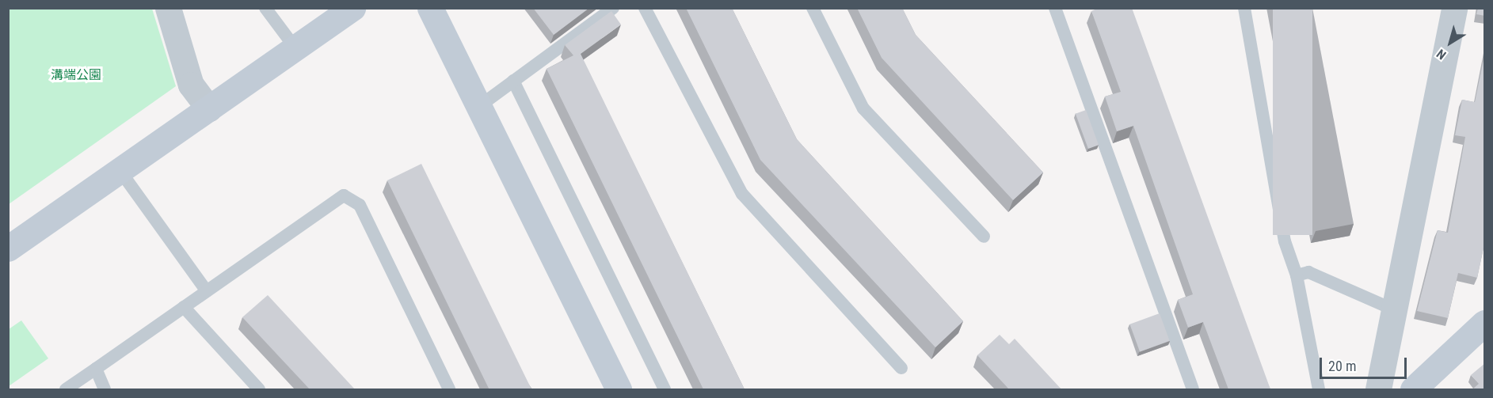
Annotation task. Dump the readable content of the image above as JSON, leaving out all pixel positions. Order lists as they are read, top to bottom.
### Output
{
  "parks": ["溝端公園"],
  "scale_bar": "20 m",
  "north": "bottom left"
}
